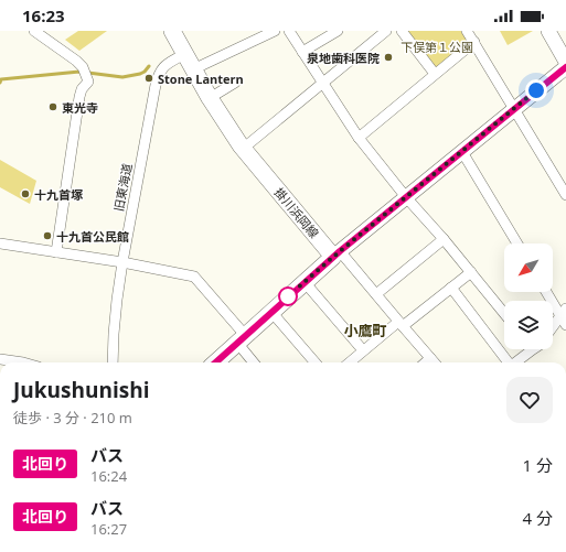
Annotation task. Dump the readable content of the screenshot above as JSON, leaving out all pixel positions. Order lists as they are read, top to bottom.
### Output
{
  "streets": {
    "main road": ["掛川浜岡線"],
    "street": ["旧東海道"]
  },
  "crossings": [
    ["旧東海道", "掛川浜岡線"]
  ],
  "districts": ["小鷹町"],
  "parks": ["下俣第１公園"],
  "places": [
    "泉地歯科医院",
    "Stone Lantern",
    "東光寺",
    "十九首塚",
    "十九首公民館"
  ],
  "lines": ["bus line 北回り"],
  "north": "bottom left",
  "page": {
    "status": "16:23",
    "heading": ["Jukushunishi", "徒歩 · 3 分 · 210 m"],
    "list": [
      {
        "mark": "北回り",
        "name": "バス",
        "note": "16:24",
        "value": "1 分"
      },
      {
        "mark": "北回り",
        "name": "バス",
        "note": "16:27",
        "value": "4 分"
      }
    ]
  }
}
